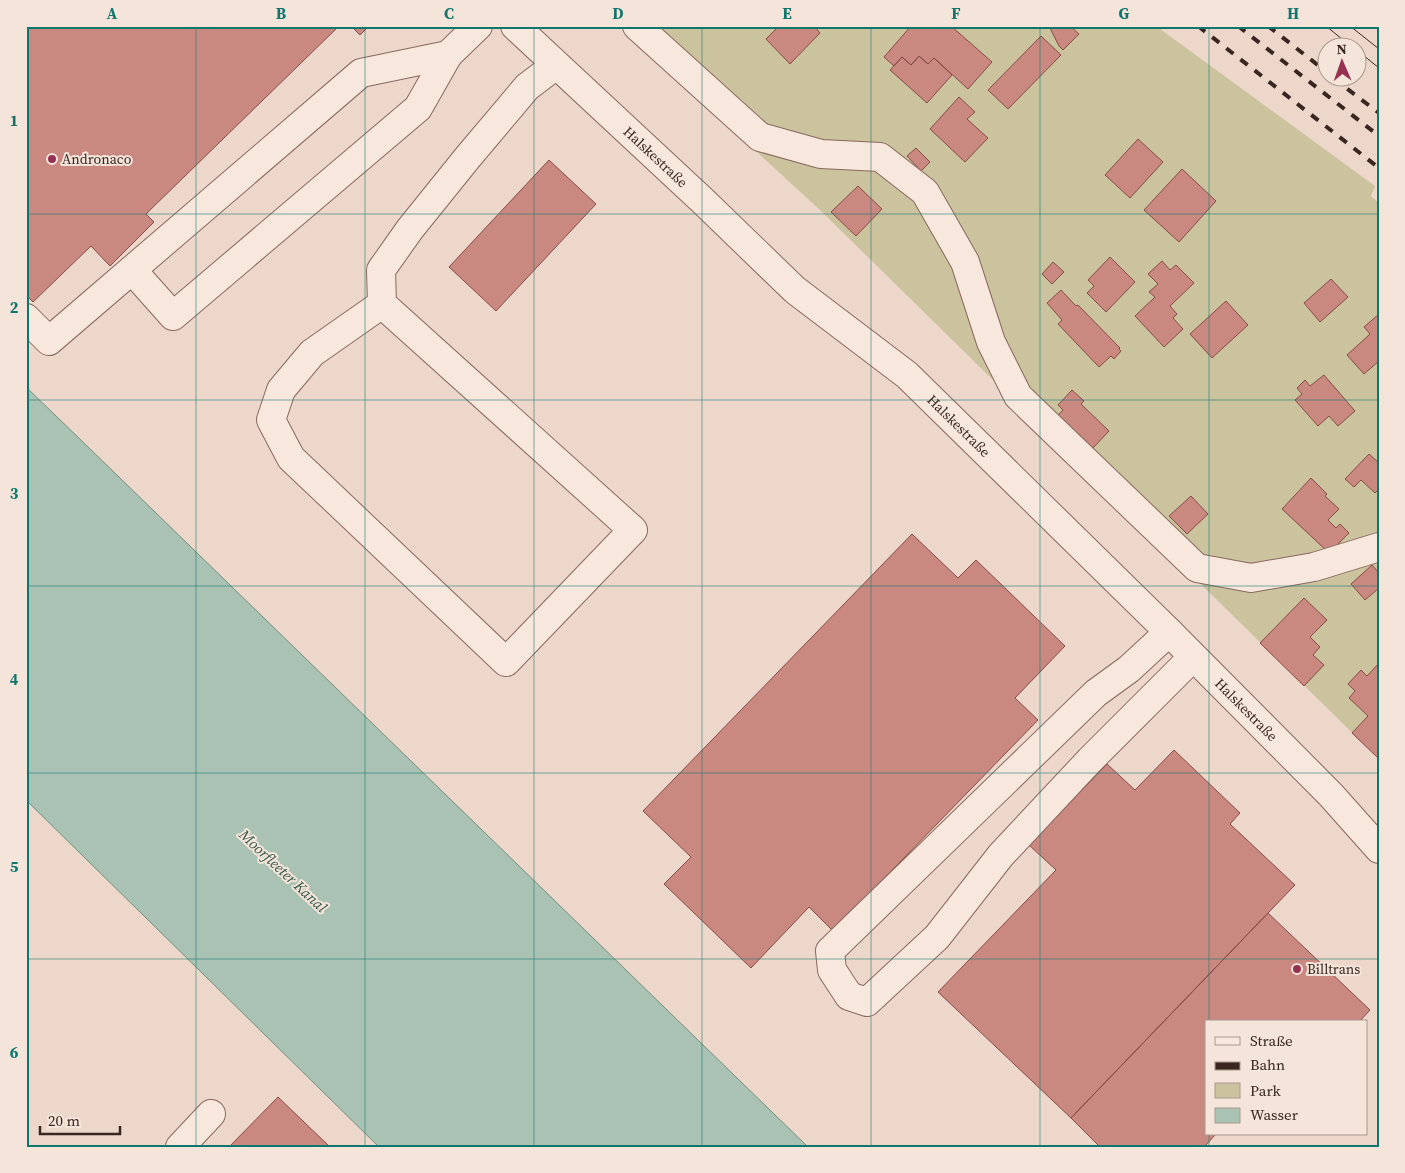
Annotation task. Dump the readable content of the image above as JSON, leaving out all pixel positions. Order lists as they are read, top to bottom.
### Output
{
  "streets": {
    "street": ["Halskestraße"]
  },
  "water": ["Moorfleeter Kanal"],
  "places": ["Andronaco", "Billtrans"],
  "legend": [
    "Straße",
    "Bahn",
    "Park",
    "Wasser"
  ],
  "scale_bar": "20 m",
  "north": "top",
  "grid": {
    "columns": [
      "A",
      "B",
      "C",
      "D",
      "E",
      "F",
      "G",
      "H"
    ],
    "rows": [
      "1",
      "2",
      "3",
      "4",
      "5",
      "6"
    ]
  }
}
